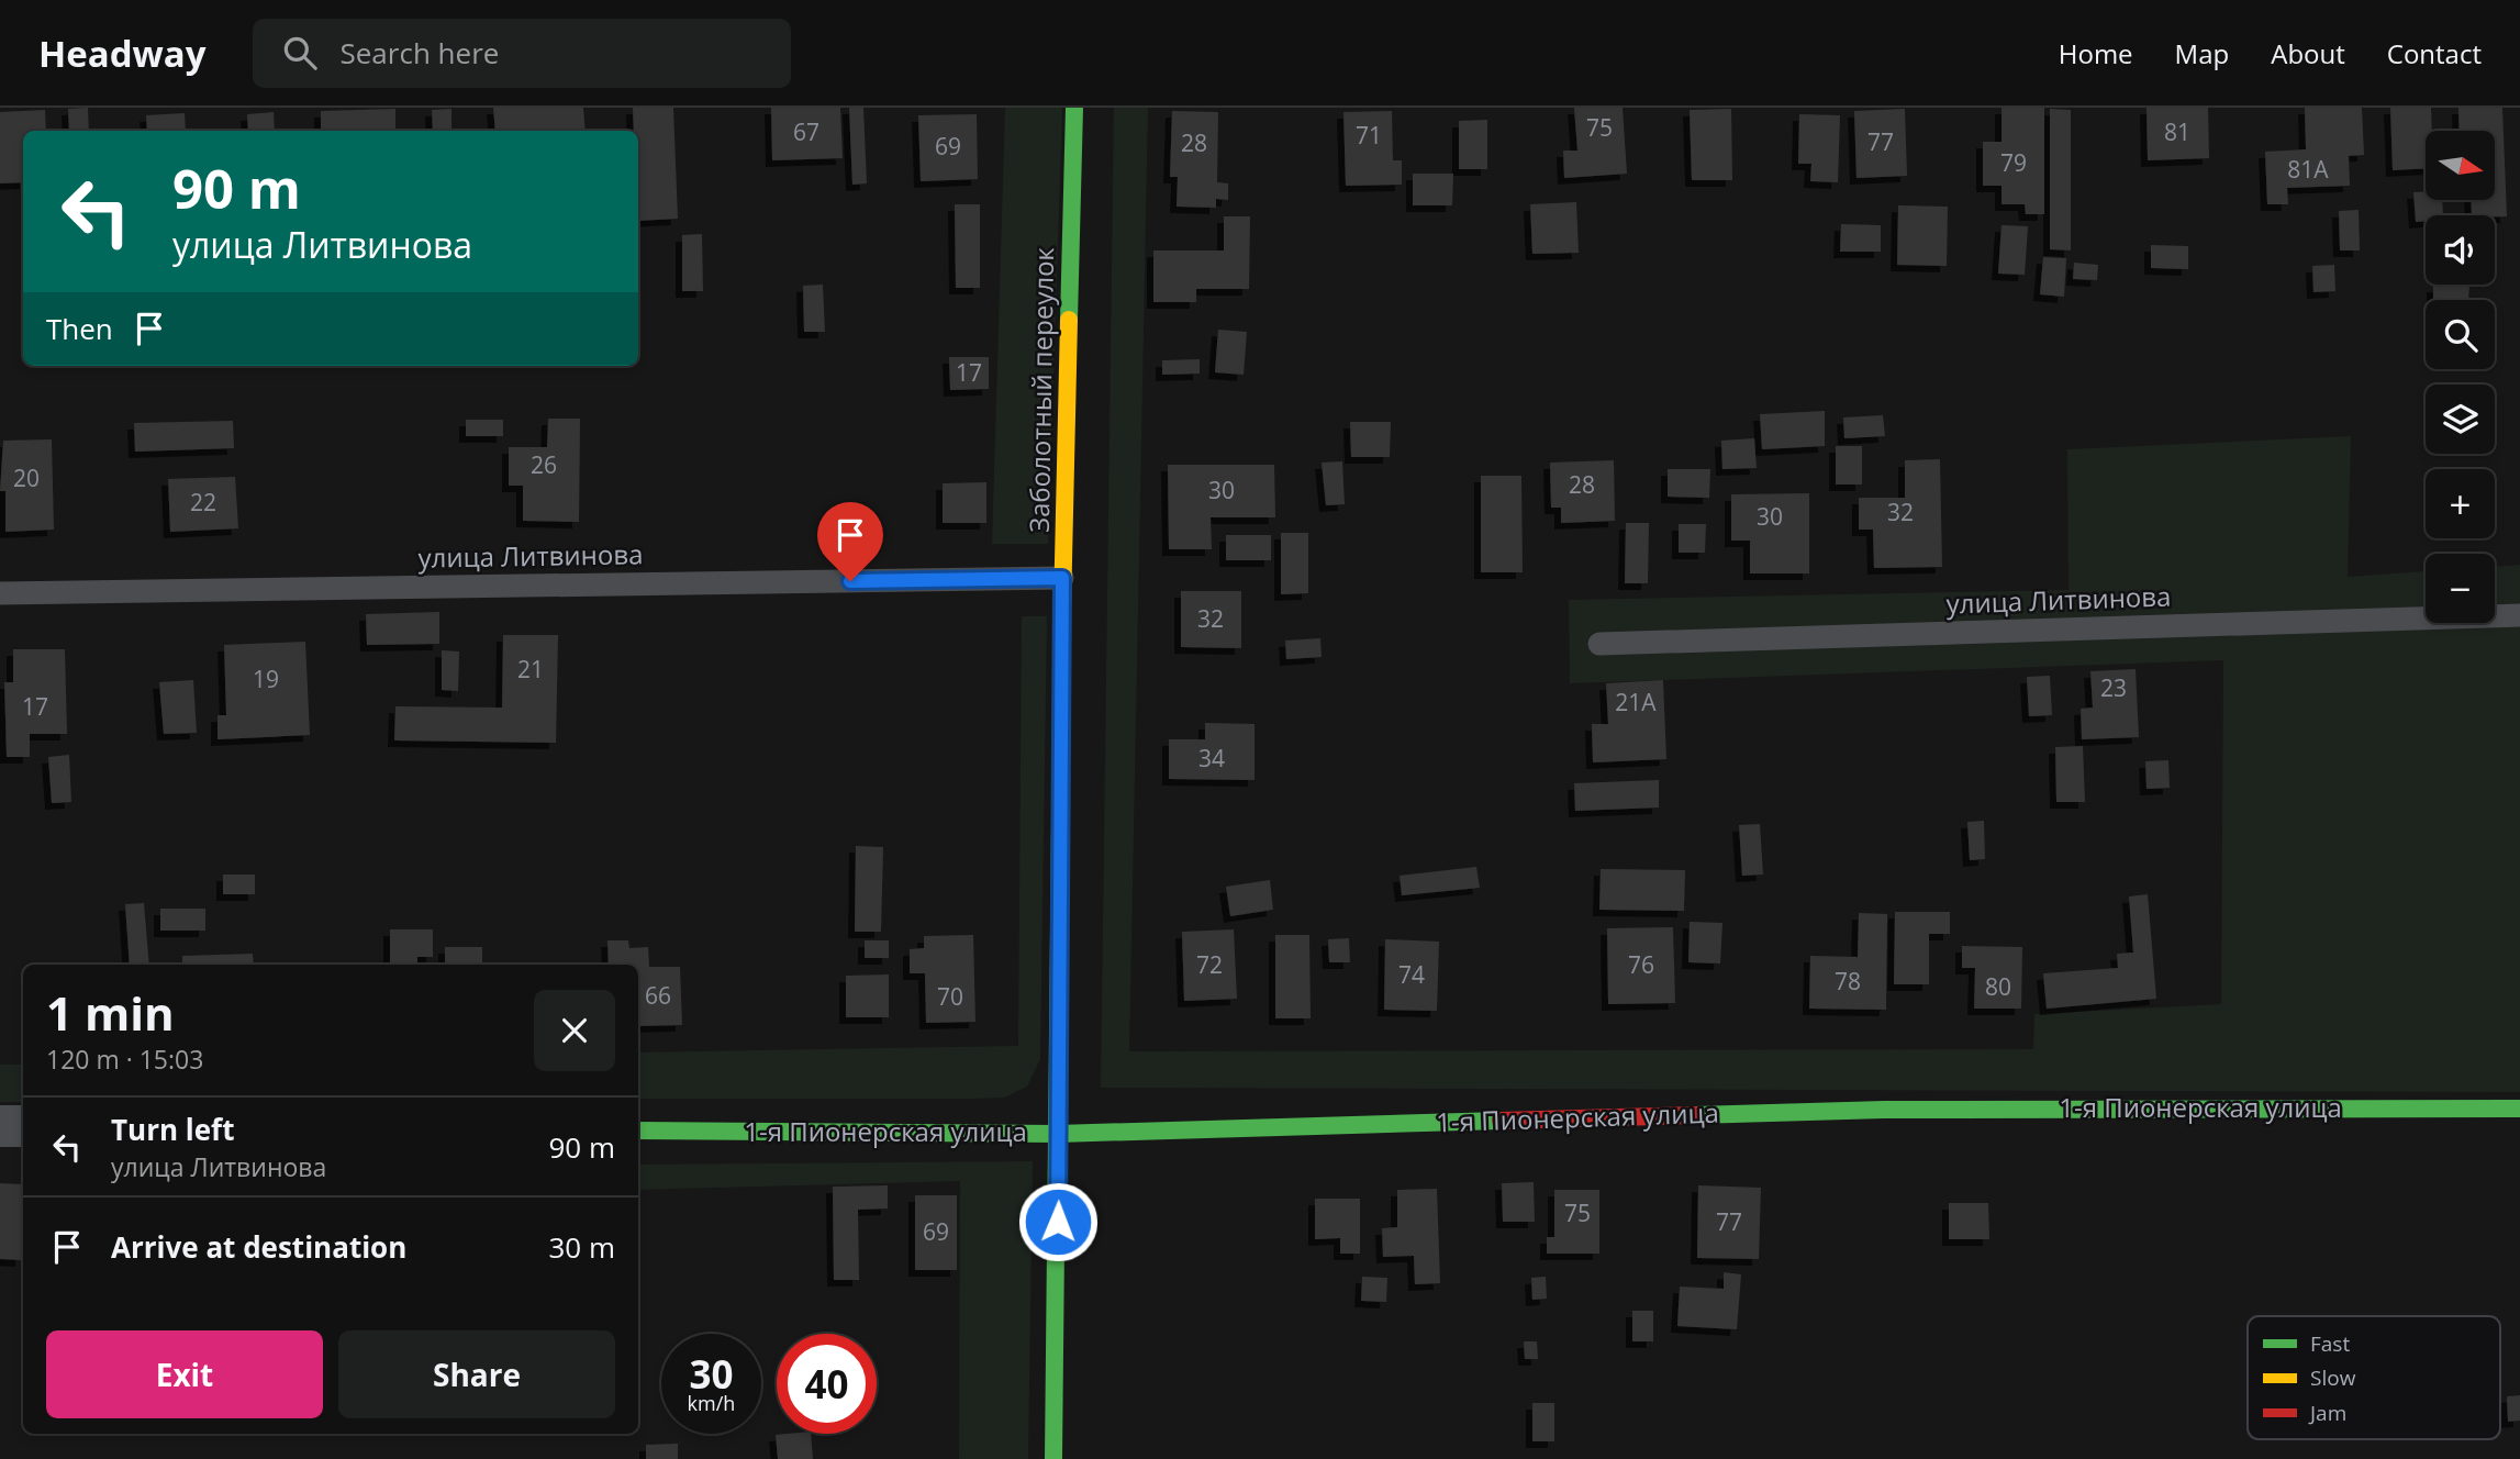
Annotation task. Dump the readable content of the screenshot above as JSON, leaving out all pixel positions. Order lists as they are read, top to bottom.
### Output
{
  "streets": {
    "street": ["Заболотный переулок", "1-я Пионерская улица"],
    "lane": ["улица Литвинова"]
  },
  "crossings": [
    ["Заболотный переулок", "улица Литвинова"],
    ["Заболотный переулок", "1-я Пионерская улица"]
  ],
  "house_numbers": [
    "75",
    "67",
    "81",
    "71",
    "77",
    "28",
    "69",
    "79",
    "81А",
    "17",
    "26",
    "20",
    "28",
    "30",
    "22",
    "32",
    "30",
    "32",
    "21",
    "19",
    "23",
    "21А",
    "17",
    "34",
    "72",
    "76",
    "74",
    "78",
    "80",
    "66",
    "70",
    "75",
    "77",
    "69"
  ],
  "legend": ["Fast", "Slow", "Jam"],
  "north": "right",
  "page": {
    "header": "Headway",
    "search": "Search here",
    "nav": [
      "Home",
      "Map",
      "About",
      "Contact"
    ],
    "map_buttons": ["+", "−"],
    "turn": ["90 m", "улица Литвинова"],
    "then": "Then",
    "heading": ["1 min", "120 m · 15:03"],
    "list": [
      {
        "name": "Turn left",
        "note": "улица Литвинова",
        "value": "90 m"
      },
      {
        "name": "Arrive at destination",
        "value": "30 m"
      }
    ],
    "buttons": ["Exit", "Share"],
    "speed": "30 km/h",
    "limit": "40"
  }
}
